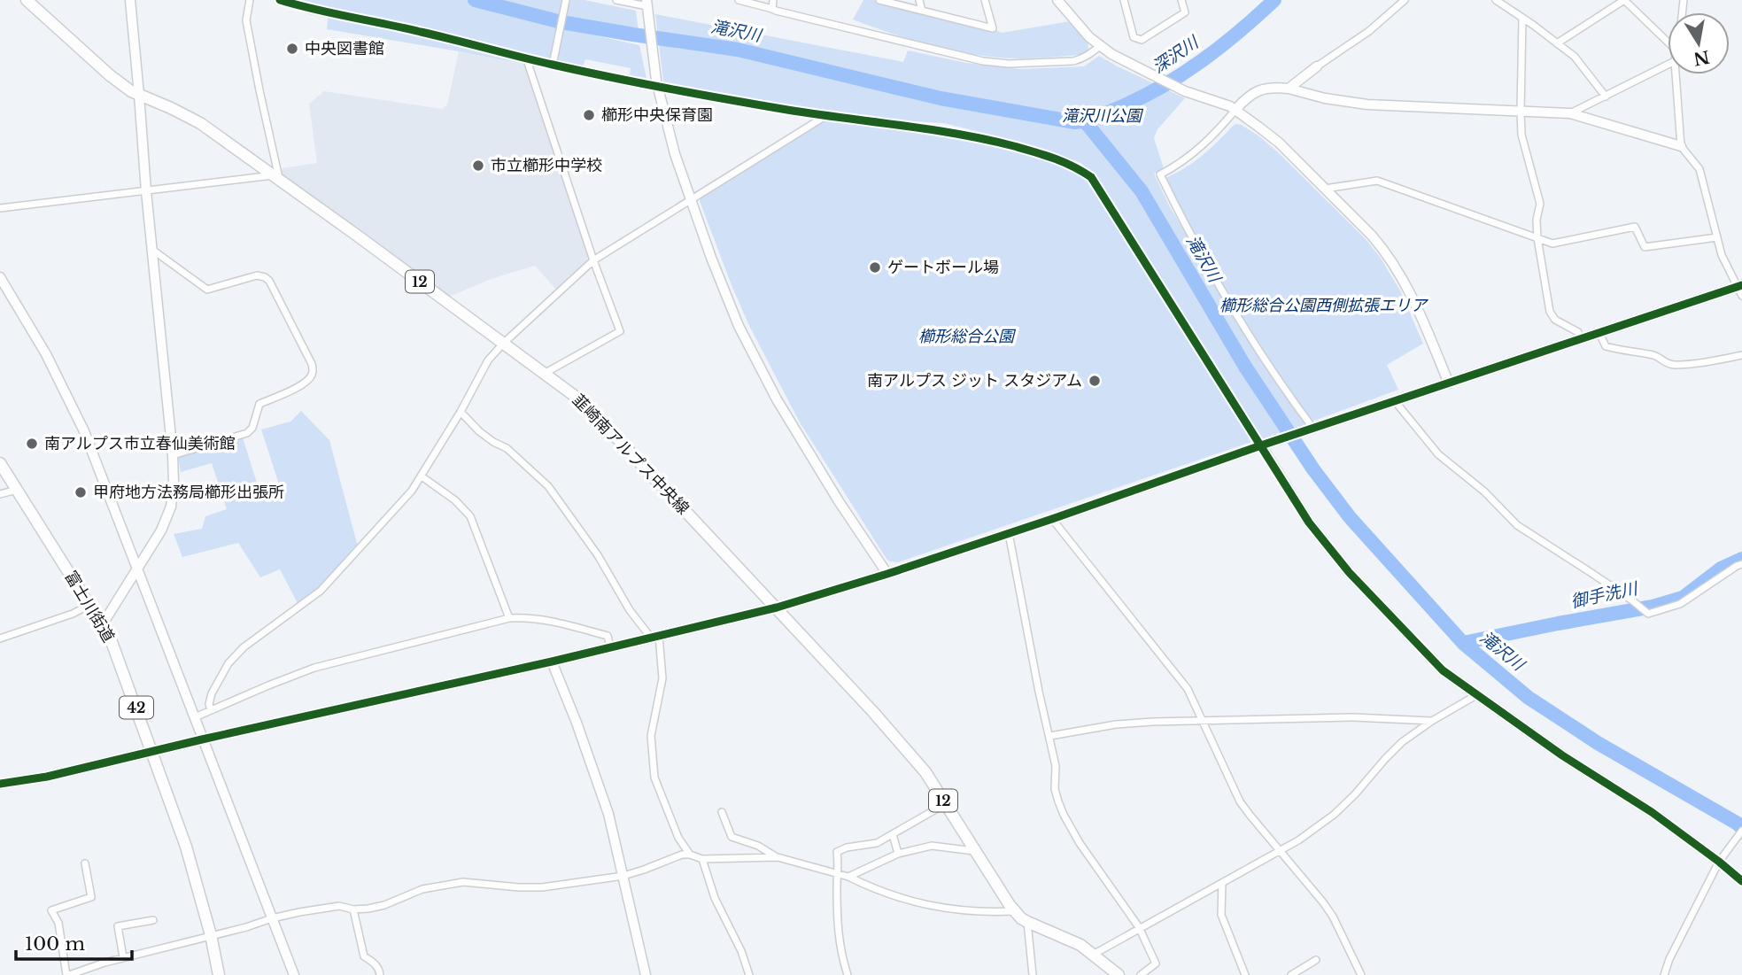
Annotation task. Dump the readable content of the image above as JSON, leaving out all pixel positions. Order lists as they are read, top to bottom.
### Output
{
  "streets": {
    "main road": [
      "12",
      "韮崎南アルプス中央線",
      "富士川街道",
      "42"
    ]
  },
  "water": ["滝沢川", "深沢川", "御手洗川"],
  "parks": ["滝沢川公園", "櫛形総合公園西側拡張エリア", "櫛形総合公園"],
  "places": [
    "中央図書館",
    "櫛形中央保育園",
    "市立櫛形中学校",
    "ゲートボール場",
    "南アルプス ジット スタジアム",
    "南アルプス市立春仙美術館",
    "甲府地方法務局櫛形出張所"
  ],
  "scale_bar": "100 m",
  "north": "bottom"
}
